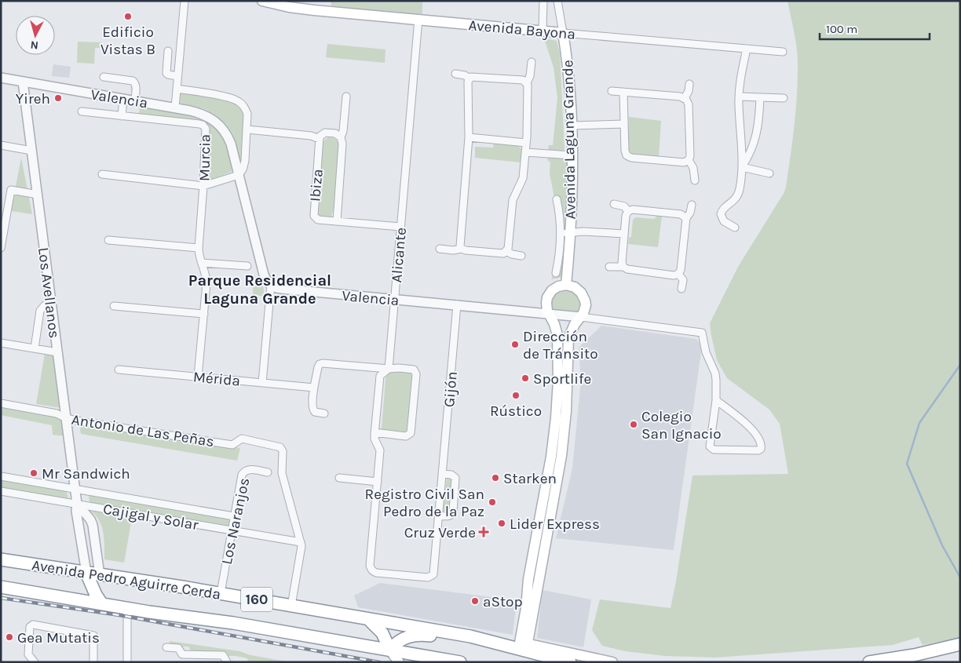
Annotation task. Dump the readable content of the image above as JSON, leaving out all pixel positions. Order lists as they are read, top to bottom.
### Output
{
  "streets": {
    "highway": ["Avenida Pedro Aguirre Cerda", "160"],
    "main road": ["Avenida Bayona", "Avenida Laguna Grande"],
    "street": [
      "Valencia",
      "Murcia",
      "Ibiza",
      "Alicante",
      "Los Avellanos",
      "Mérida",
      "Gijón",
      "Antonio de Las Peñas",
      "Cajigal y Solar",
      "Los Naranjos"
    ]
  },
  "crossings": [
    ["Avenida Bayona", "Avenida Laguna Grande"],
    ["Avenida Bayona", "Alicante"],
    ["Valencia", "Avenida Laguna Grande"],
    ["Valencia", "Alicante"],
    ["Valencia", "Los Avellanos"],
    ["Valencia", "Gijón"],
    ["Murcia", "Mérida"],
    ["Ibiza", "Alicante"],
    ["Alicante", "Gijón"],
    ["Los Avellanos", "Antonio de Las Peñas"],
    ["Los Avellanos", "Cajigal y Solar"],
    ["Los Avellanos", "Avenida Pedro Aguirre Cerda"],
    ["Antonio de Las Peñas", "Cajigal y Solar"],
    ["Cajigal y Solar", "Los Naranjos"],
    ["Los Naranjos", "Avenida Pedro Aguirre Cerda"]
  ],
  "districts": ["Parque Residencial Laguna Grande"],
  "places": {
    "other": [
      "Edificio Vistas B",
      "Yireh",
      "Dirección de Tránsito",
      "Sportlife",
      "Rústico",
      "Colegio San Ignacio",
      "Mr Sandwich",
      "Starken",
      "Registro Civil San Pedro de la Paz",
      "Lider Express",
      "aStop",
      "Gea Mutatis"
    ],
    "health": ["Cruz Verde"]
  },
  "scale_bar": "100 m",
  "north": "bottom"
}
